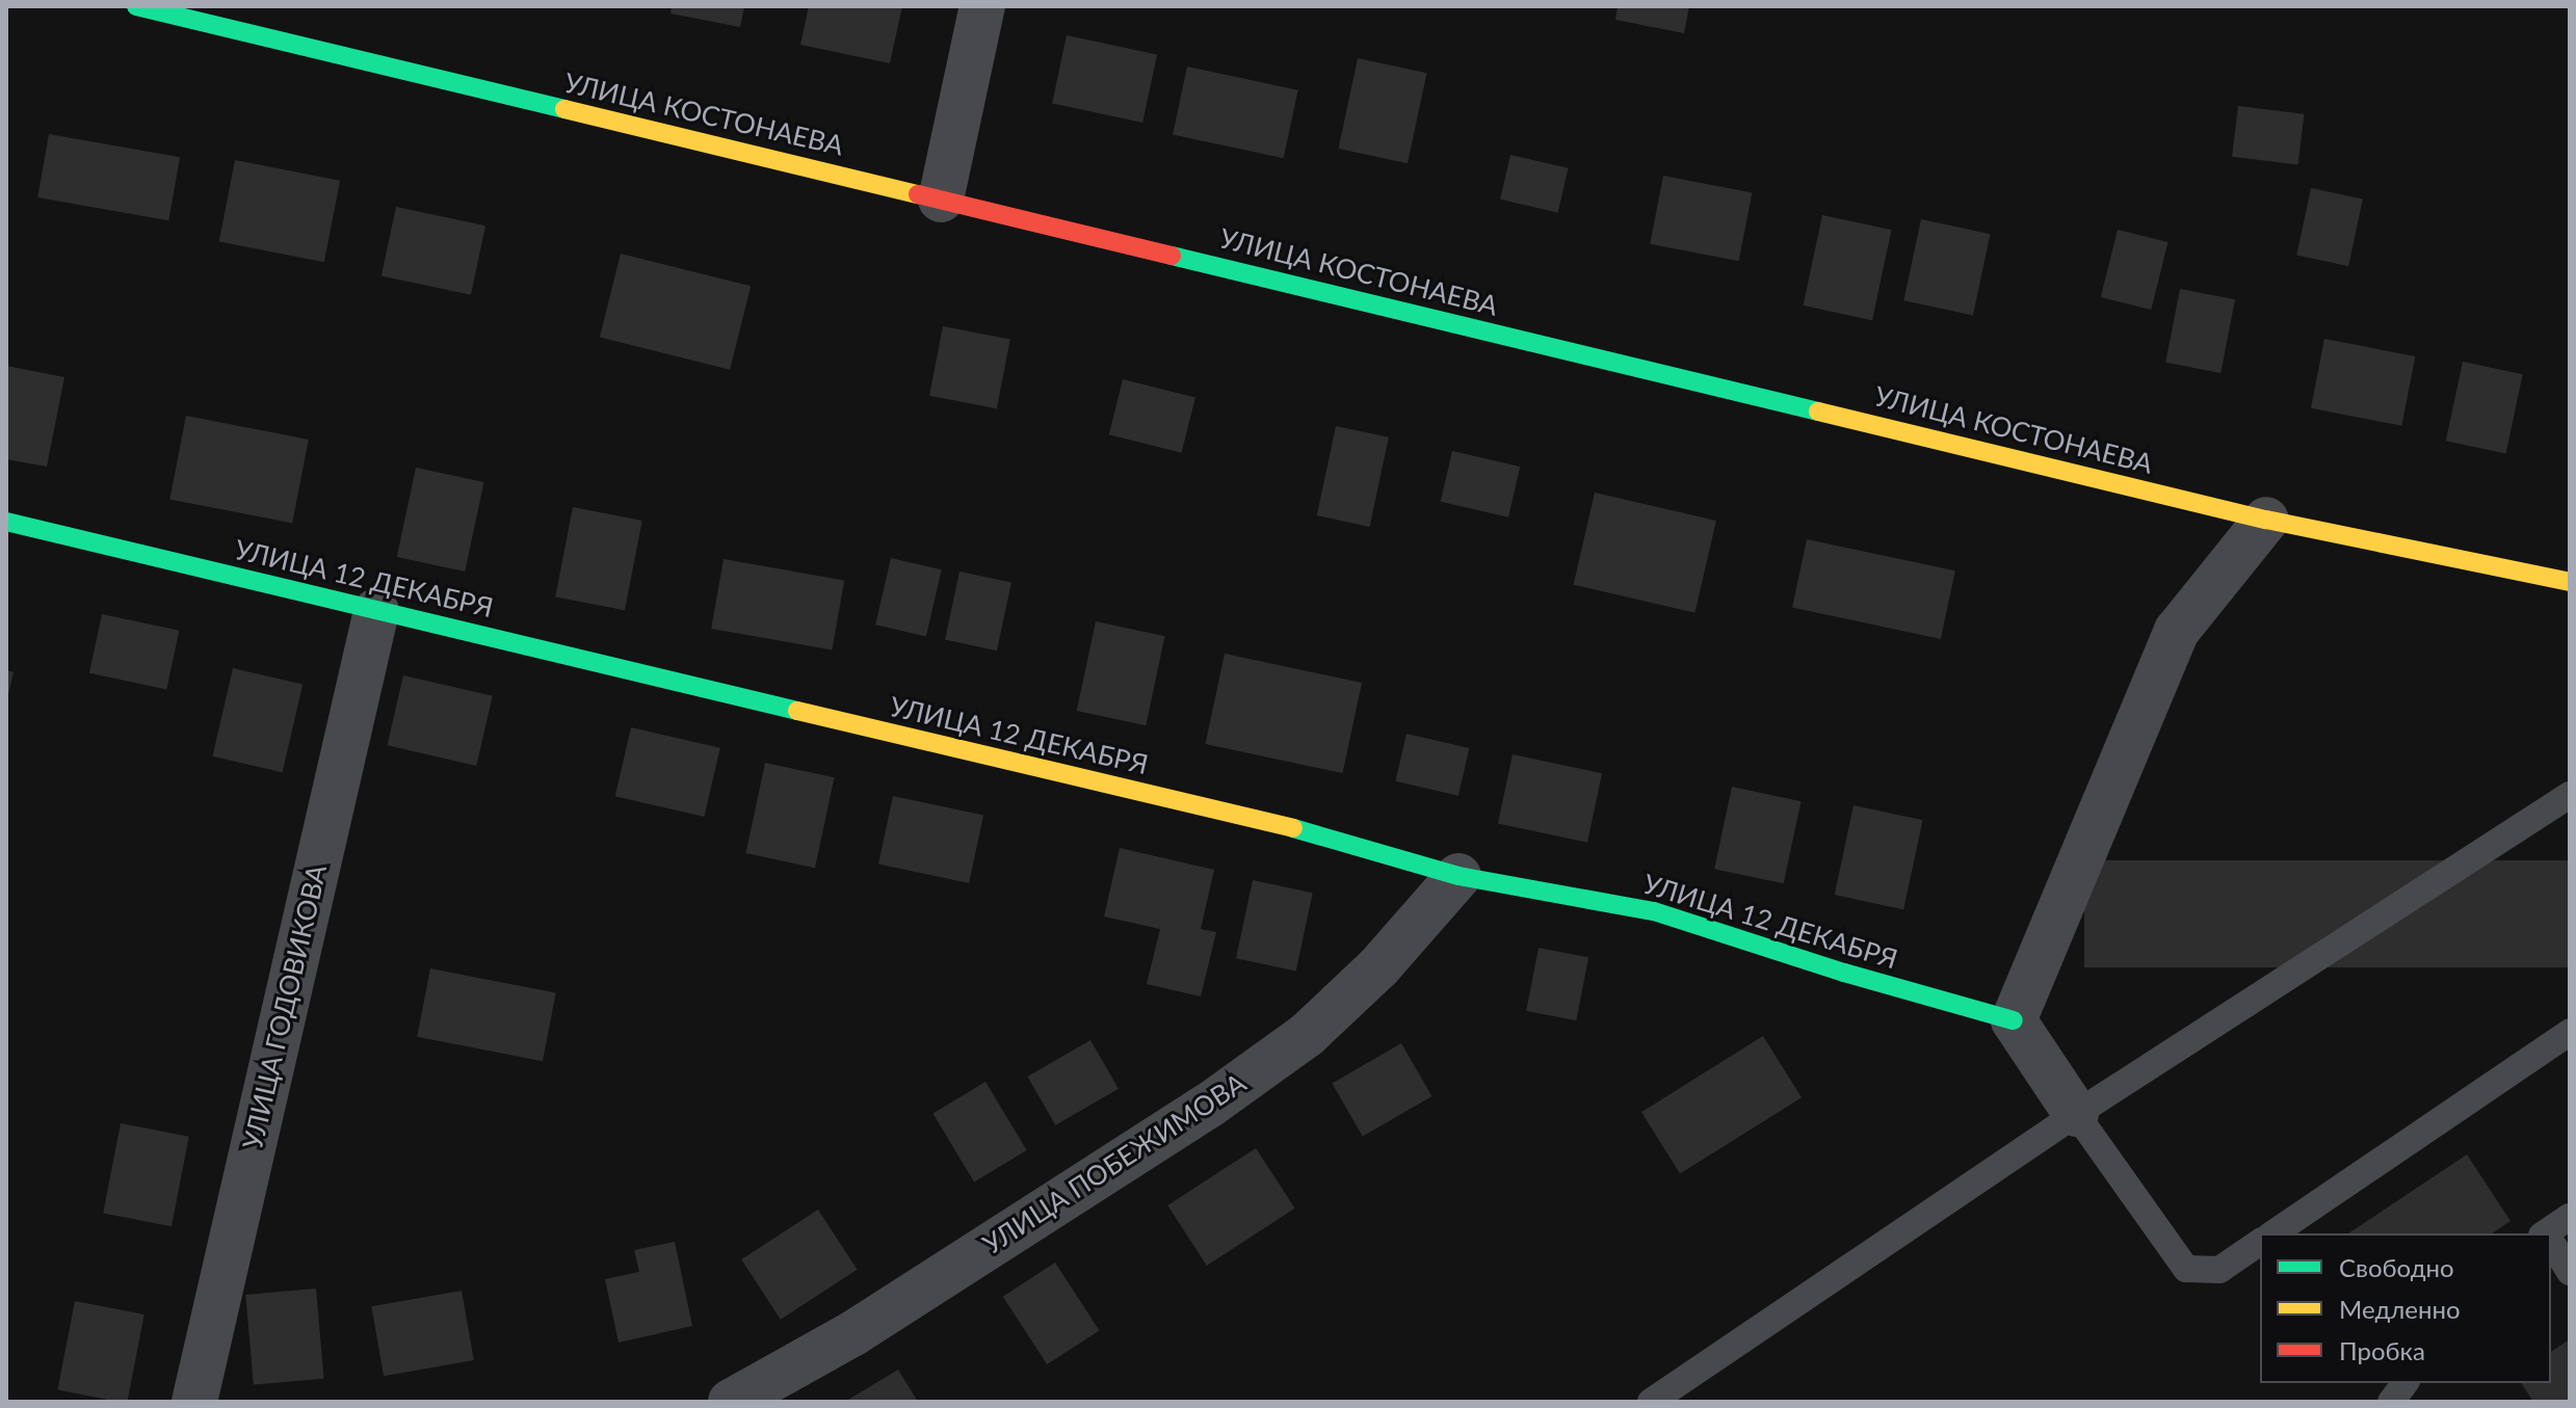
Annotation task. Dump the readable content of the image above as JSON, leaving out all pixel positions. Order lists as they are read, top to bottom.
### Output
{
  "streets": {
    "street": [
      "УЛИЦА КОСТОНАЕВА",
      "УЛИЦА 12 ДЕКАБРЯ",
      "УЛИЦА ГОДОВИКОВА",
      "УЛИЦА ПОБЕЖИМОВА"
    ]
  },
  "crossings": [
    ["УЛИЦА 12 ДЕКАБРЯ", "УЛИЦА ГОДОВИКОВА"],
    ["УЛИЦА 12 ДЕКАБРЯ", "УЛИЦА ПОБЕЖИМОВА"]
  ],
  "legend": ["Свободно", "Медленно", "Пробка"]
}
